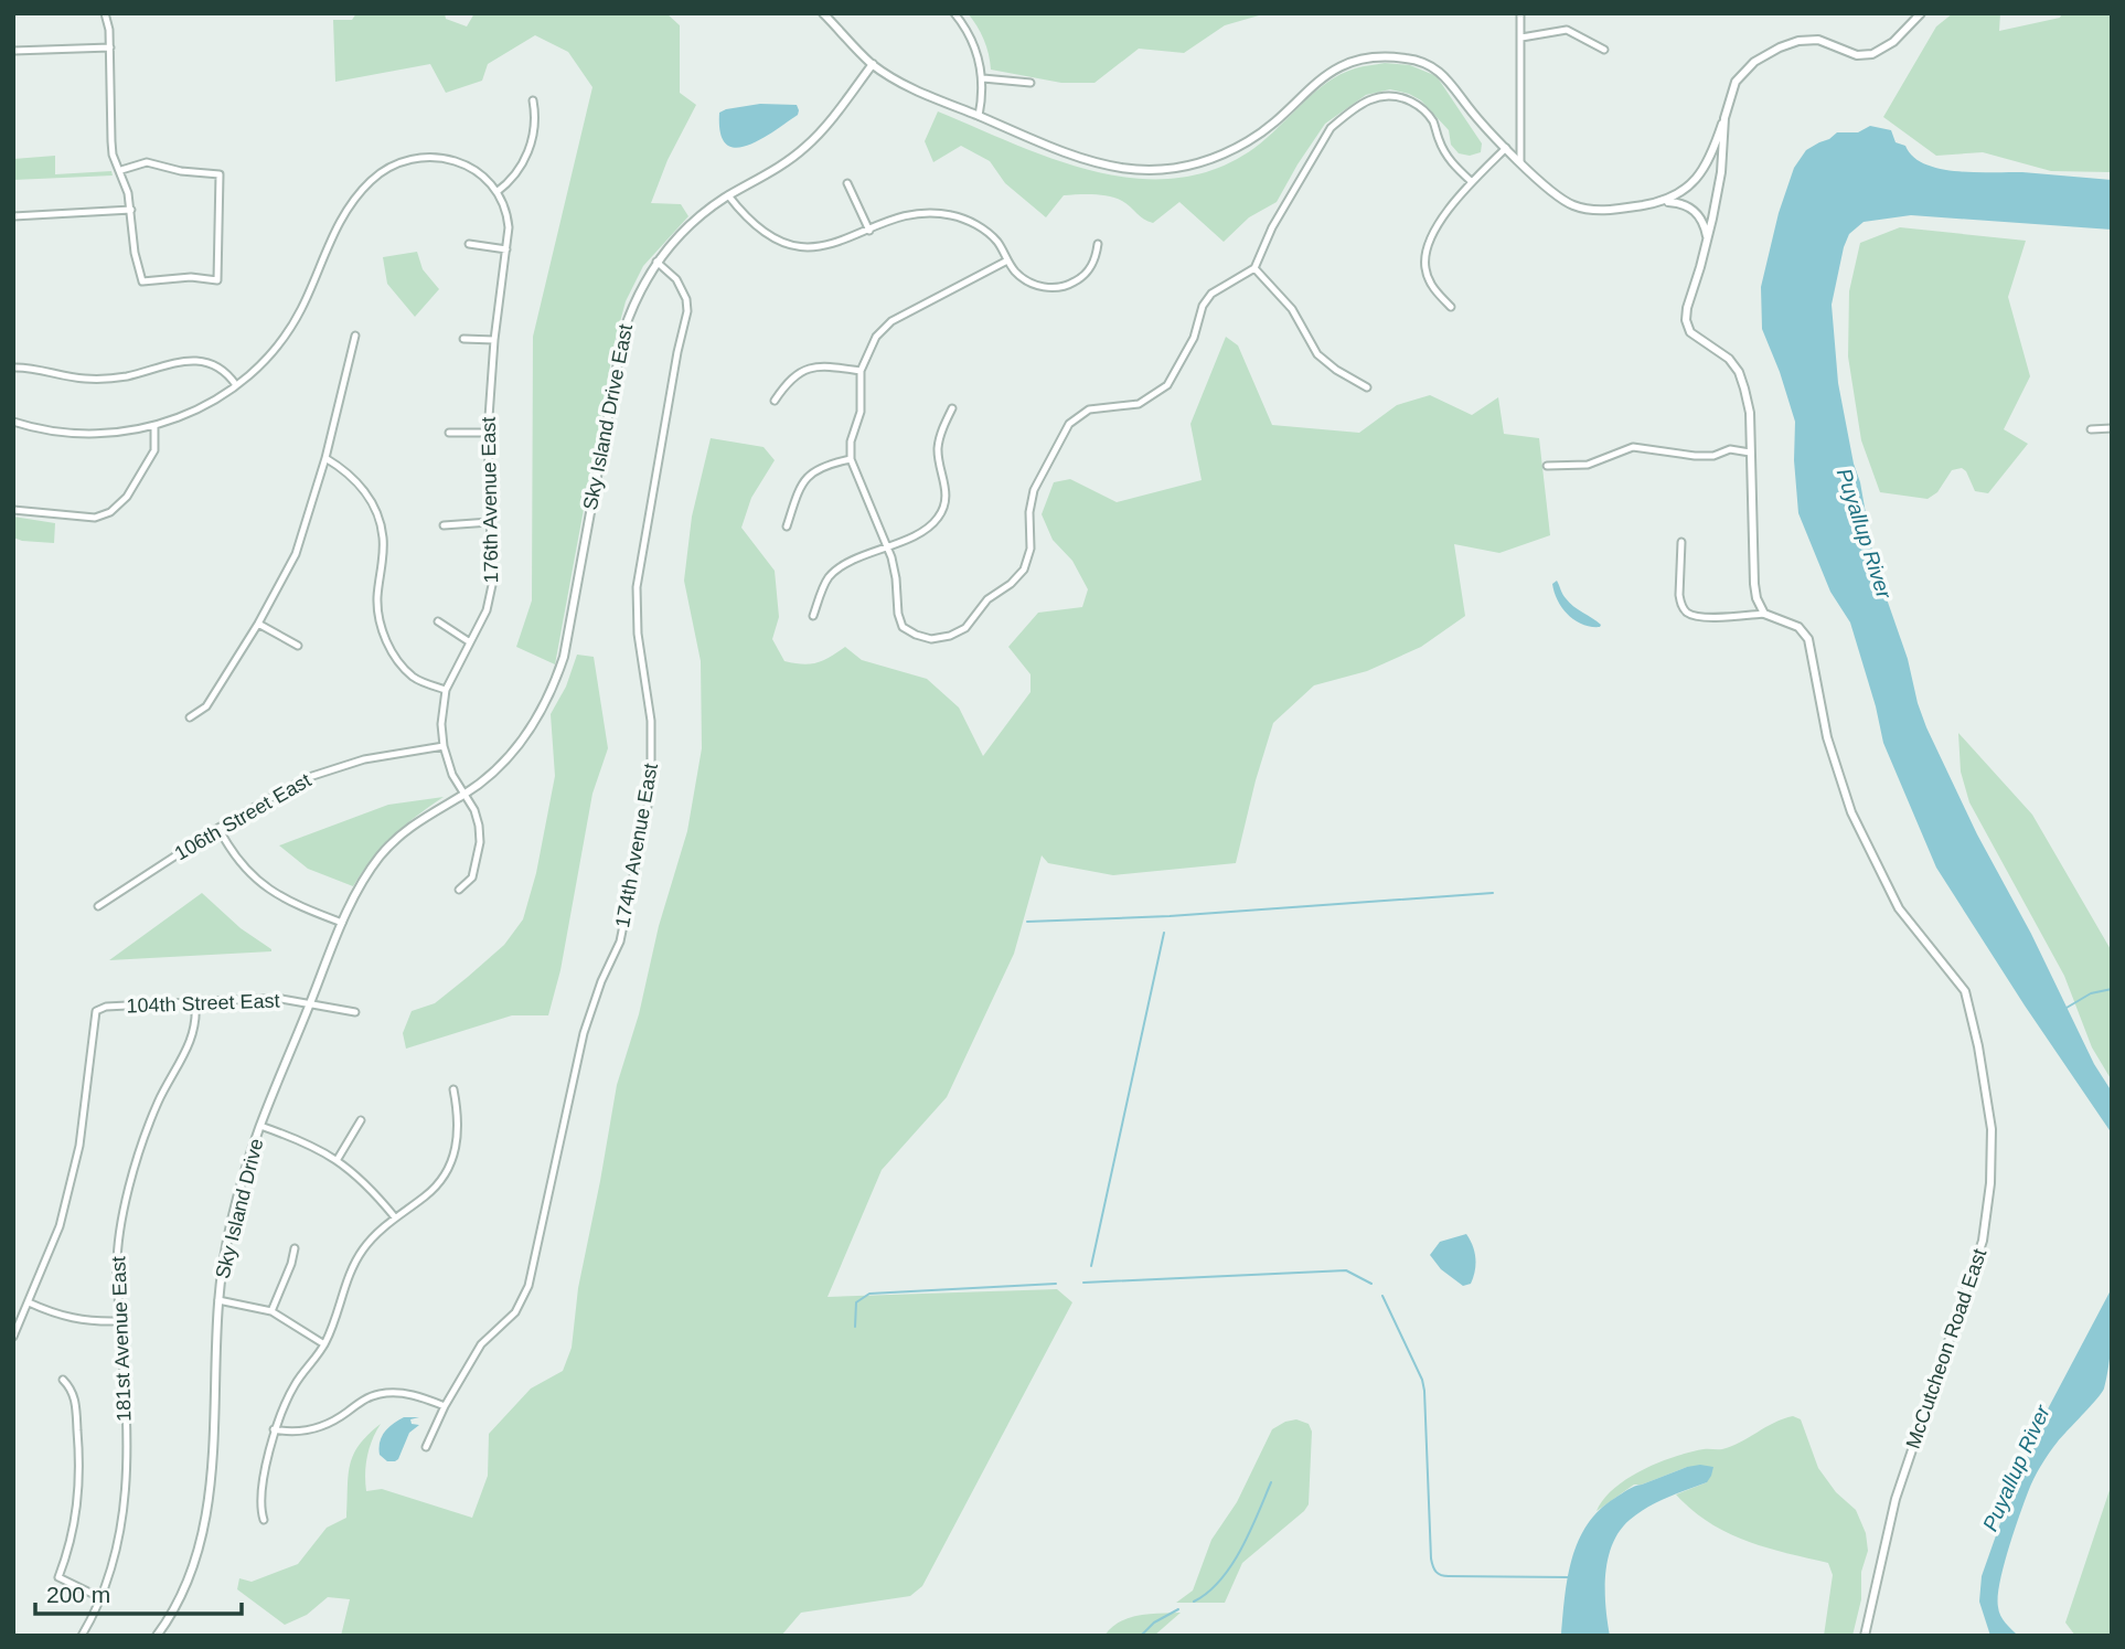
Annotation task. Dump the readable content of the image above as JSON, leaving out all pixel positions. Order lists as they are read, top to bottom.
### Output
{
  "streets": {
    "street": [
      "Sky Island Drive East",
      "176th Avenue East",
      "106th Street East",
      "174th Avenue East",
      "104th Street East",
      "Sky Island Drive",
      "181st Avenue East",
      "McCutcheon Road East"
    ]
  },
  "crossings": [
    ["Sky Island Drive East", "176th Avenue East"],
    ["Sky Island Drive East", "174th Avenue East"],
    ["Sky Island Drive East", "Sky Island Drive"],
    ["176th Avenue East", "106th Street East"],
    ["176th Avenue East", "Sky Island Drive"],
    ["104th Street East", "Sky Island Drive"],
    ["104th Street East", "181st Avenue East"]
  ],
  "water": ["Puyallup River"],
  "scale_bar": "200 m"
}
